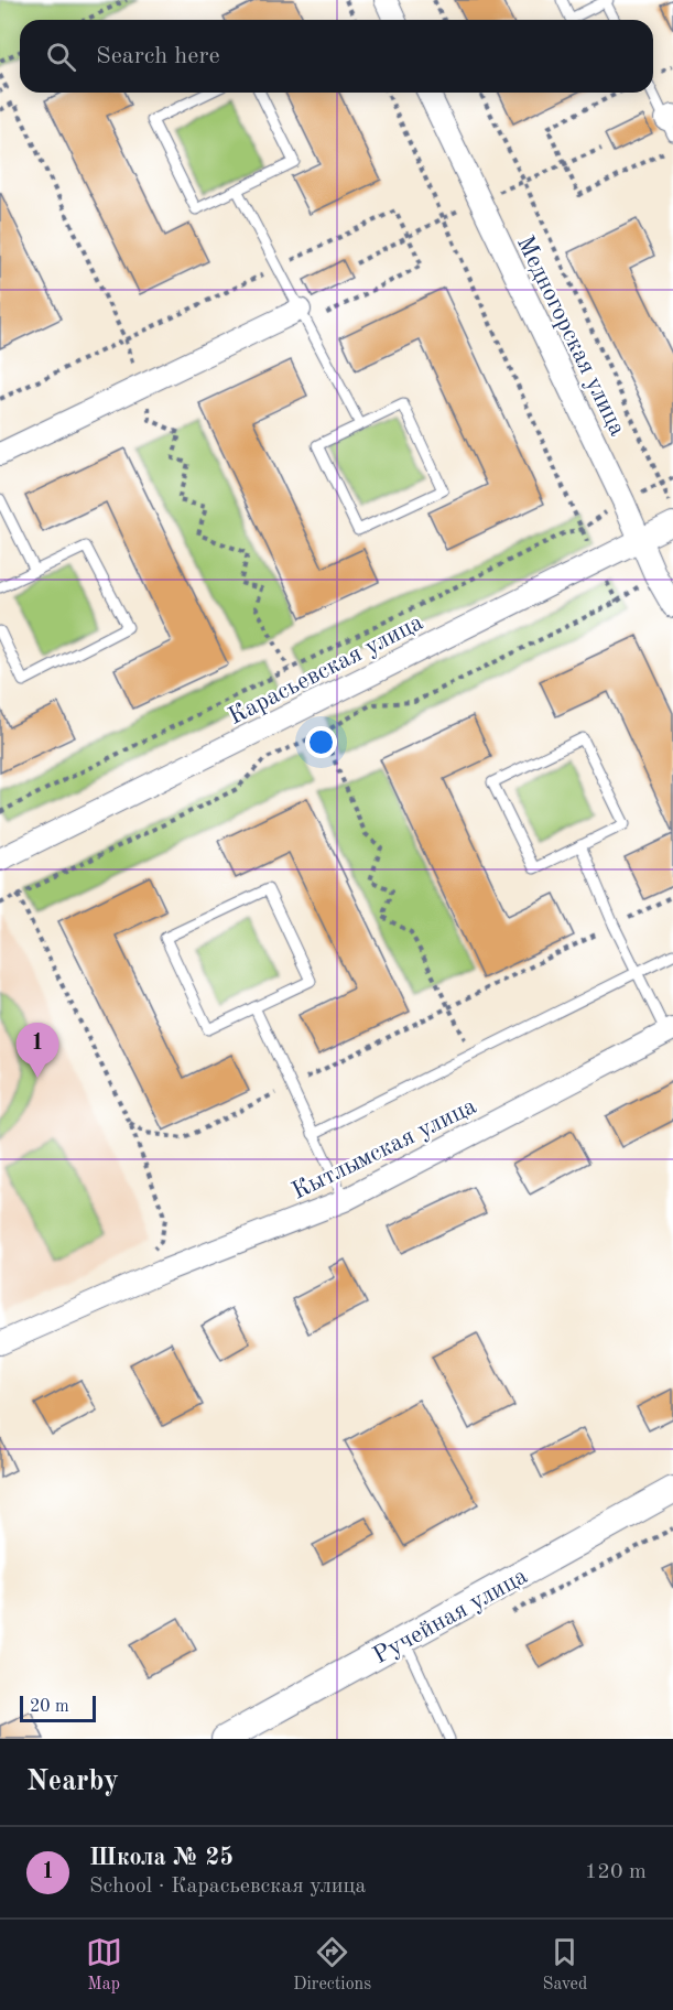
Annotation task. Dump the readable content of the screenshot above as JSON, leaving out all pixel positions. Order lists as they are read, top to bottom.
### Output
{
  "streets": {
    "street": [
      "Медногорская улица",
      "Карасьевская улица",
      "Кытлымская улица",
      "Ручейная улица"
    ]
  },
  "crossings": [
    ["Медногорская улица", "Карасьевская улица"]
  ],
  "scale_bar": "20 m",
  "page": {
    "search": "Search here",
    "pins": "1",
    "scale": "20 m",
    "heading": "Nearby",
    "list": [
      {
        "mark": "1",
        "name": "Школа № 25",
        "note": "School · Карасьевская улица",
        "value": "120 m"
      }
    ],
    "nav": ["Map", "Directions", "Saved"]
  }
}
